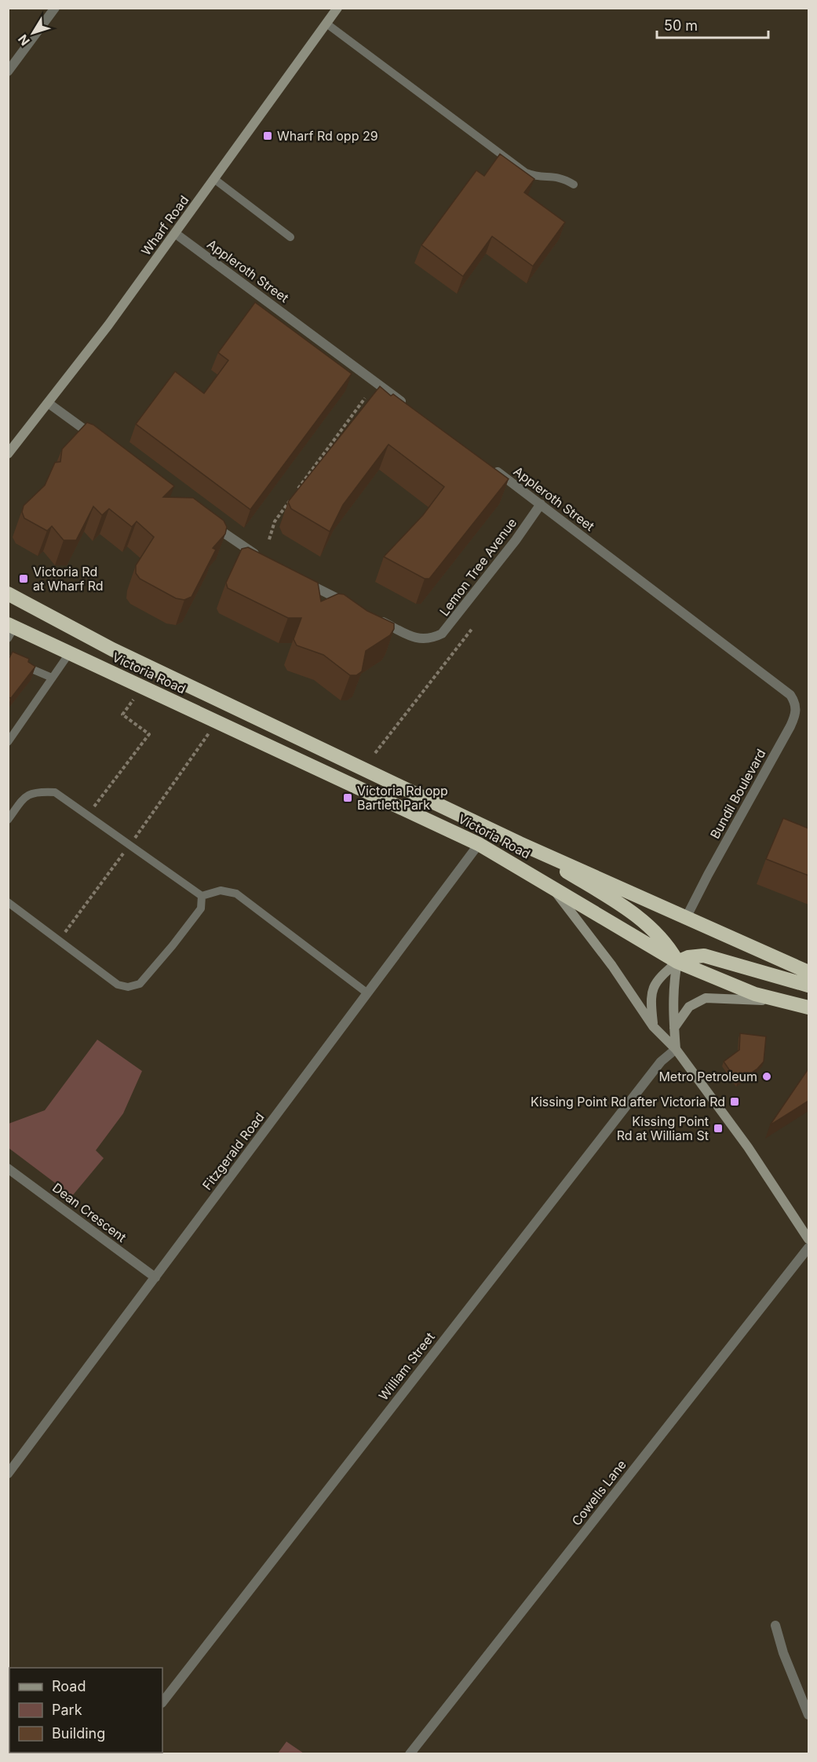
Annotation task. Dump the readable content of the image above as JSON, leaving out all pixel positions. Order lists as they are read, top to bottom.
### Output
{
  "streets": {
    "highway": ["Victoria Road"],
    "street": [
      "Wharf Road",
      "Appleroth Street",
      "Lemon Tree Avenue",
      "Bundil Boulevard",
      "Fitzgerald Road",
      "Dean Crescent",
      "William Street",
      "Cowells Lane"
    ]
  },
  "crossings": [
    ["Wharf Road", "Appleroth Street"],
    ["Appleroth Street", "Lemon Tree Avenue"],
    ["Appleroth Street", "Bundil Boulevard"],
    ["Victoria Road", "Bundil Boulevard"],
    ["Victoria Road", "Fitzgerald Road"],
    ["Fitzgerald Road", "Dean Crescent"]
  ],
  "places": {
    "transit": [
      "Wharf Rd opp 29",
      "Victoria Rd at Wharf Rd",
      "Victoria Rd opp Bartlett Park",
      "Kissing Point Rd after Victoria Rd",
      "Kissing Point Rd at William St"
    ],
    "other": ["Metro Petroleum"]
  },
  "legend": ["Road", "Park", "Building"],
  "scale_bar": "50 m",
  "north": "bottom left"
}
